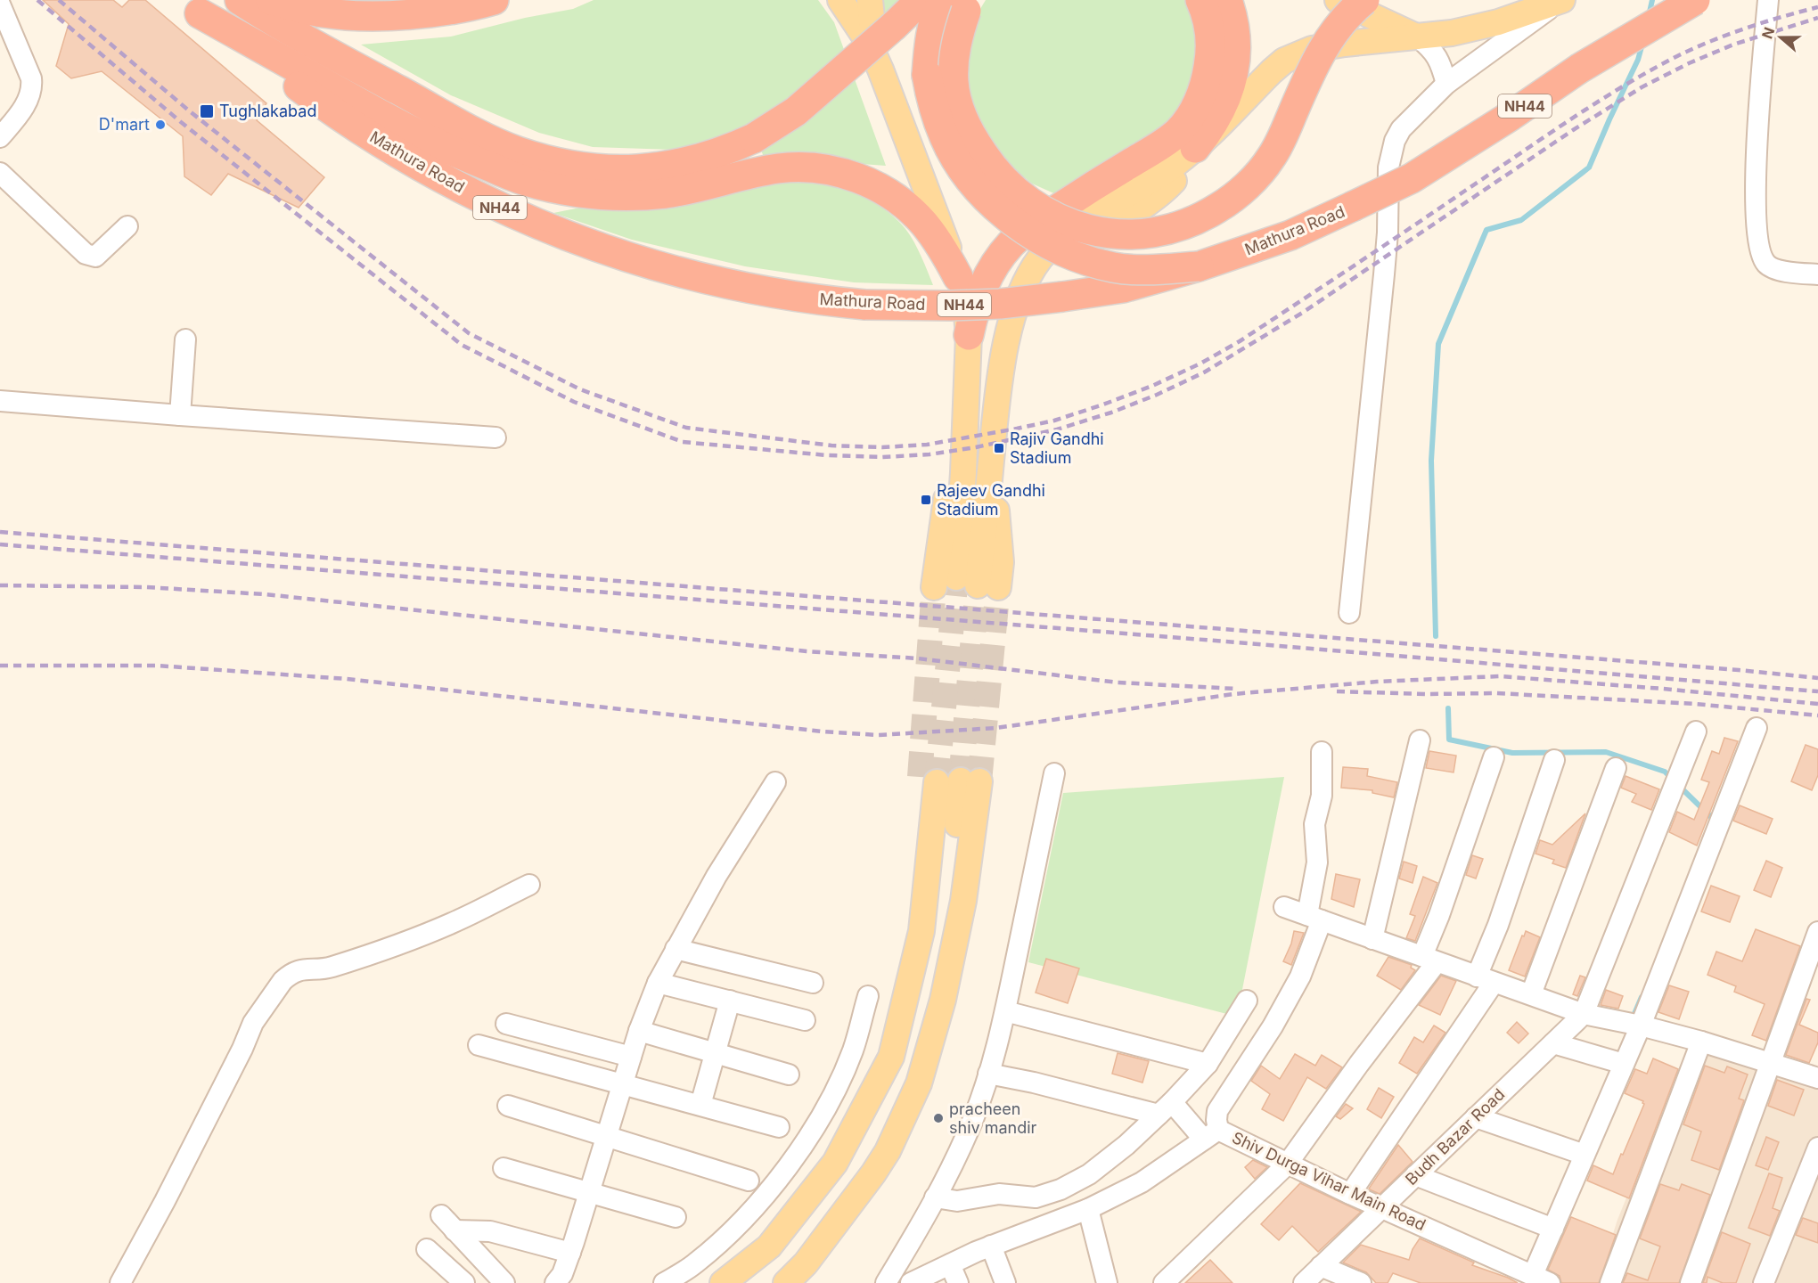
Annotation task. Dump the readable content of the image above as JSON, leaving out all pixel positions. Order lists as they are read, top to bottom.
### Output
{
  "streets": {
    "highway": ["NH44", "Mathura Road"],
    "street": ["Budh Bazar Road", "Shiv Durga Vihar Main Road"]
  },
  "crossings": [
    ["Budh Bazar Road", "Shiv Durga Vihar Main Road"]
  ],
  "places": {
    "transit": ["Tughlakabad", "Rajiv Gandhi Stadium", "Rajeev Gandhi Stadium"],
    "other": ["D'mart", "pracheen shiv mandir"]
  },
  "north": "left"
}
